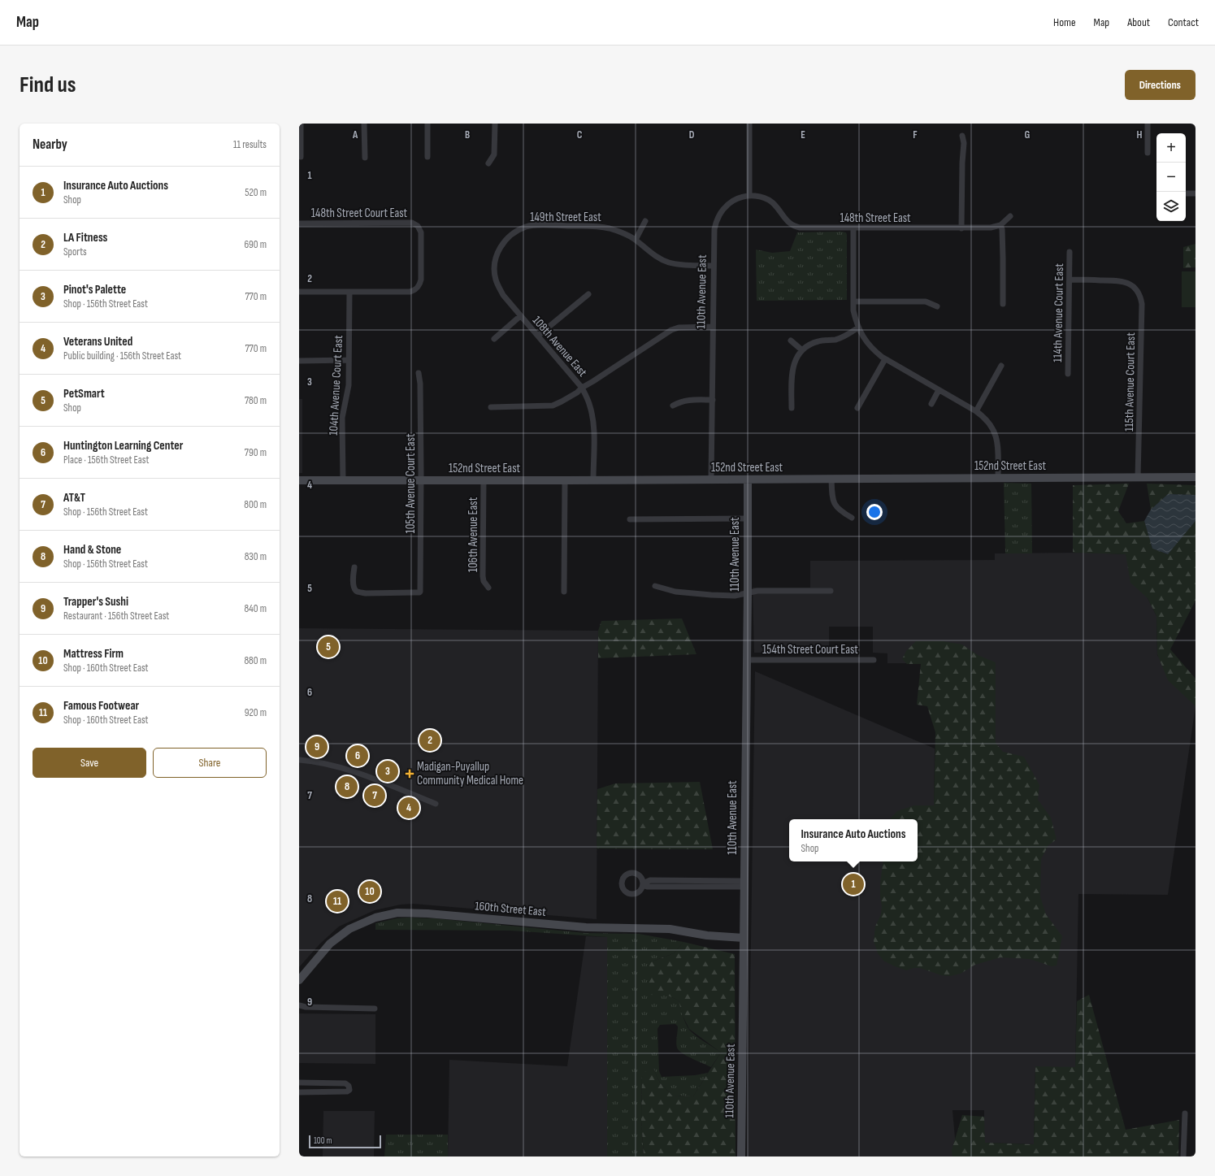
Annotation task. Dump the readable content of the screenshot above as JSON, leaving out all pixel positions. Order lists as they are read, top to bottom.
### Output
{
  "streets": {
    "street": [
      "148th Street Court East",
      "149th Street East",
      "148th Street East",
      "110th Avenue East",
      "114th Avenue Court East",
      "108th Avenue East",
      "115th Avenue Court East",
      "104th Avenue Court East",
      "152nd Street East",
      "105th Avenue Court East",
      "106th Avenue East",
      "154th Street Court East",
      "160th Street East"
    ]
  },
  "crossings": [
    ["148th Street Court East", "104th Avenue Court East"],
    ["149th Street East", "110th Avenue East"],
    ["149th Street East", "108th Avenue East"],
    ["148th Street East", "110th Avenue East"],
    ["110th Avenue East", "152nd Street East"],
    ["110th Avenue East", "154th Street Court East"],
    ["110th Avenue East", "160th Street East"],
    ["114th Avenue Court East", "115th Avenue Court East"],
    ["108th Avenue East", "152nd Street East"],
    ["115th Avenue Court East", "152nd Street East"],
    ["104th Avenue Court East", "152nd Street East"],
    ["152nd Street East", "105th Avenue Court East"],
    ["152nd Street East", "106th Avenue East"]
  ],
  "places": {
    "health": ["Madigan-Puyallup Community Medical Home"]
  },
  "scale_bar": "100 m",
  "page": {
    "header": "Map",
    "nav": [
      "Home",
      "Map",
      "About",
      "Contact"
    ],
    "buttons": [
      "Directions",
      ["Save", "Share"]
    ],
    "title": "Find us",
    "heading": ["Nearby", "11 results"],
    "map_buttons": ["+", "−"],
    "list": [
      {
        "mark": "1",
        "name": "Insurance Auto Auctions",
        "note": "Shop",
        "value": "520 m"
      },
      {
        "mark": "2",
        "name": "LA Fitness",
        "note": "Sports",
        "value": "690 m"
      },
      {
        "mark": "3",
        "name": "Pinot's Palette",
        "note": "Shop · 156th Street East",
        "value": "770 m"
      },
      {
        "mark": "4",
        "name": "Veterans United",
        "note": "Public building · 156th Street East",
        "value": "770 m"
      },
      {
        "mark": "5",
        "name": "PetSmart",
        "note": "Shop",
        "value": "780 m"
      },
      {
        "mark": "6",
        "name": "Huntington Learning Center",
        "note": "Place · 156th Street East",
        "value": "790 m"
      },
      {
        "mark": "7",
        "name": "AT&T",
        "note": "Shop · 156th Street East",
        "value": "800 m"
      },
      {
        "mark": "8",
        "name": "Hand & Stone",
        "note": "Shop · 156th Street East",
        "value": "830 m"
      },
      {
        "mark": "9",
        "name": "Trapper's Sushi",
        "note": "Restaurant · 156th Street East",
        "value": "840 m"
      },
      {
        "mark": "10",
        "name": "Mattress Firm",
        "note": "Shop · 160th Street East",
        "value": "880 m"
      },
      {
        "mark": "11",
        "name": "Famous Footwear",
        "note": "Shop · 160th Street East",
        "value": "920 m"
      }
    ],
    "pins": [
      "5",
      "2",
      "9",
      "6",
      "3",
      "8",
      "7",
      "4",
      "1",
      "10",
      "11"
    ],
    "popup": ["Insurance Auto Auctions", "Shop"],
    "scale": "100 m"
  },
  "grid": {
    "columns": [
      "A",
      "B",
      "C",
      "D",
      "E",
      "F",
      "G",
      "H"
    ],
    "rows": [
      "1",
      "2",
      "3",
      "4",
      "5",
      "6",
      "7",
      "8",
      "9"
    ]
  }
}
